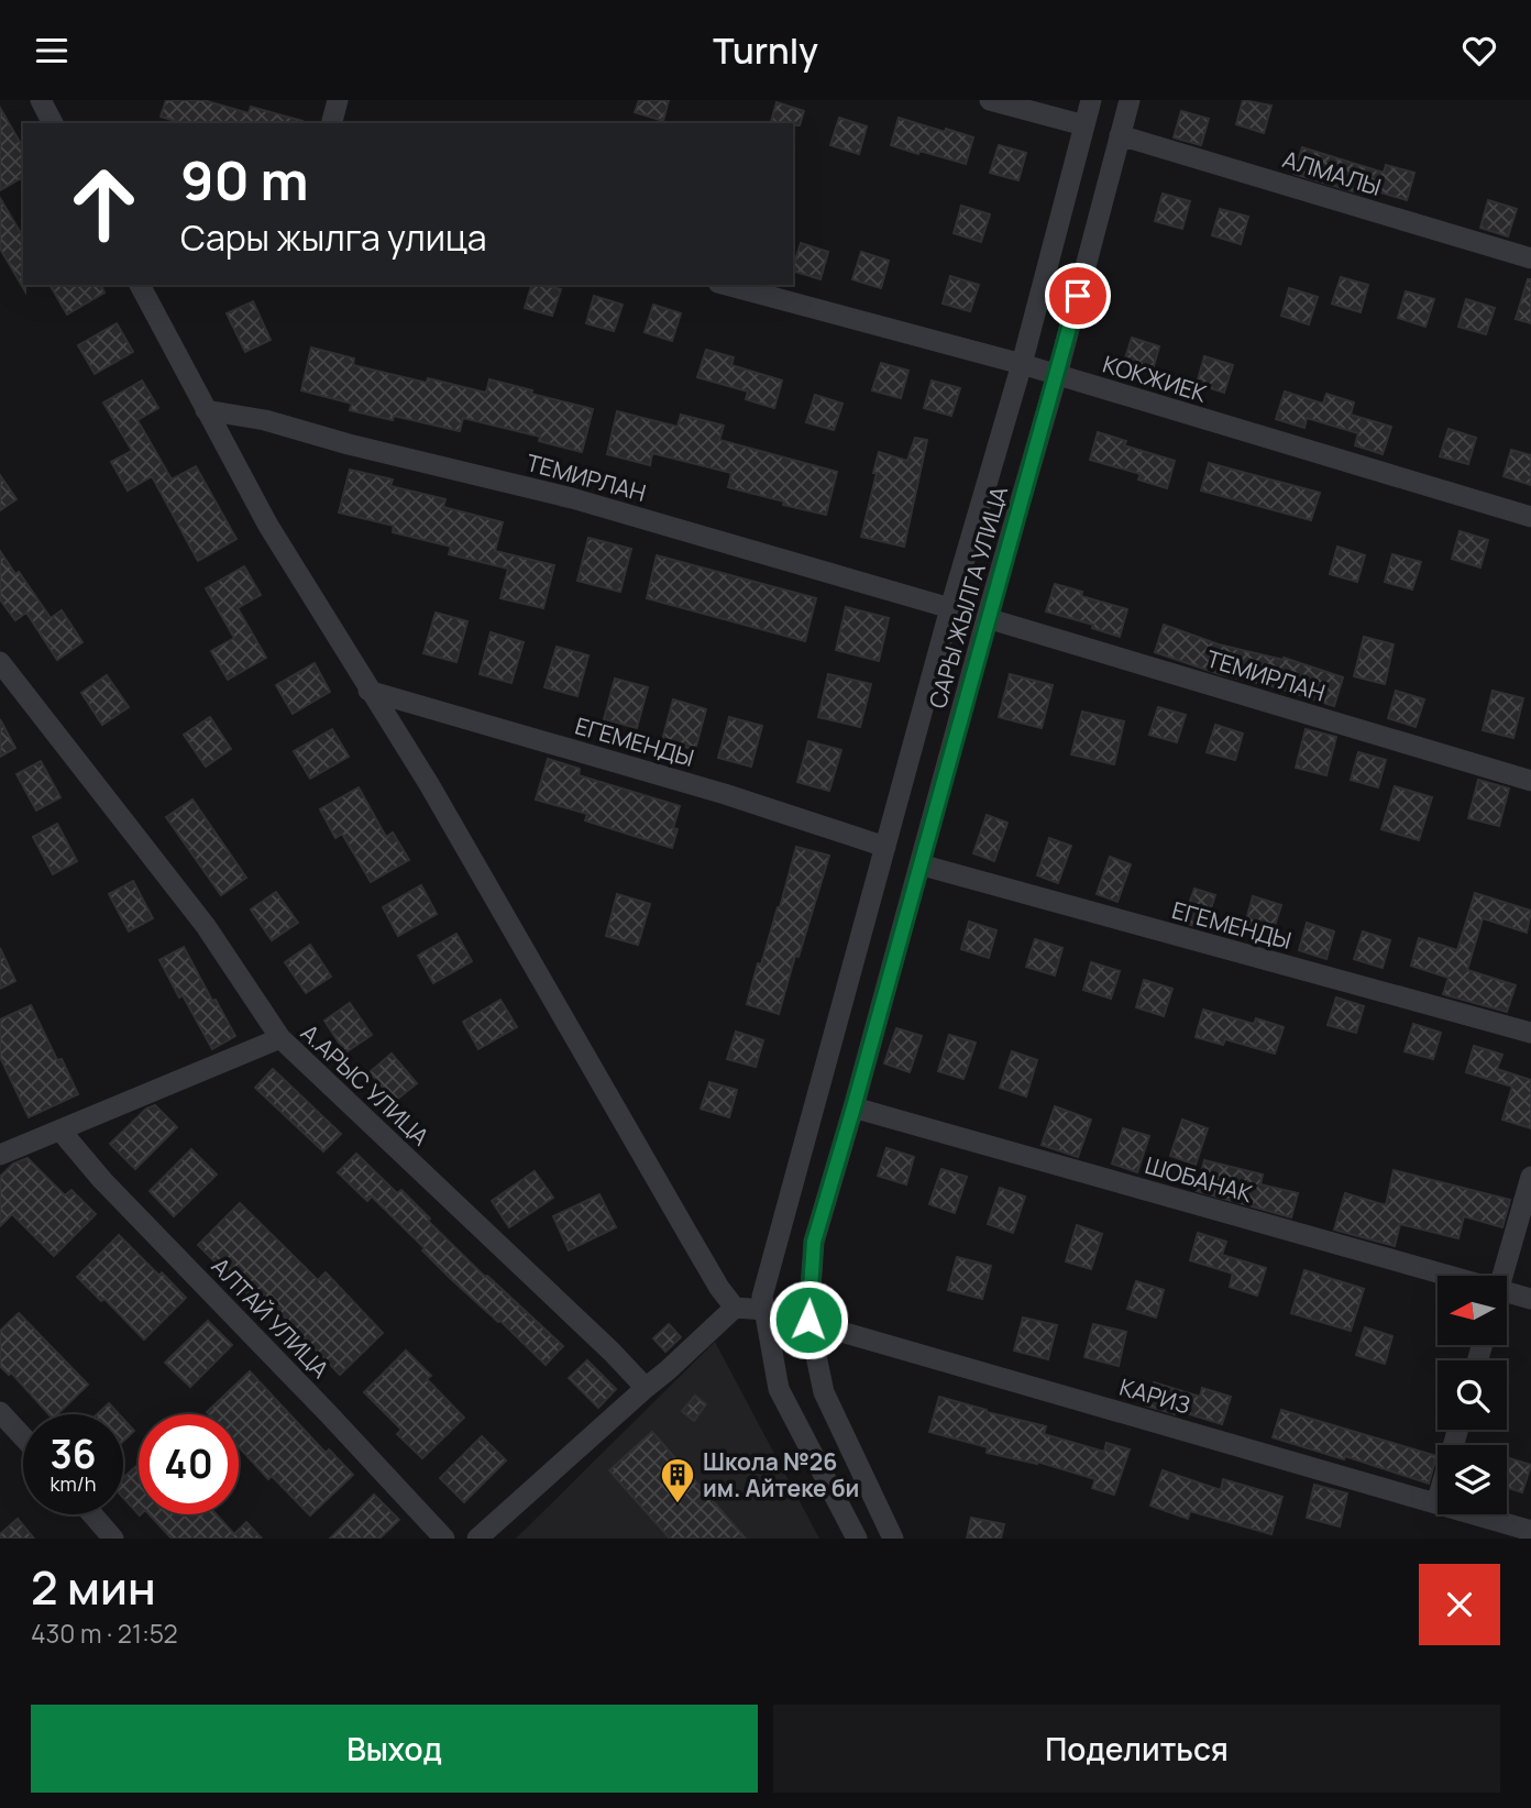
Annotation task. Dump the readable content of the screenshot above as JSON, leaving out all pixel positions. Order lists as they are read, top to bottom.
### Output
{
  "streets": {
    "street": [
      "АЛМАЛЫ",
      "КОКЖИЕК",
      "ТЕМИРЛАН",
      "САРЫ ЖЫЛГА УЛИЦА",
      "ЕГЕМЕНДЫ",
      "А.АРЫС УЛИЦА",
      "ШОБАНАК",
      "АЛТАЙ УЛИЦА",
      "КАРИЗ"
    ]
  },
  "crossings": [
    ["АЛМАЛЫ", "САРЫ ЖЫЛГА УЛИЦА"],
    ["КОКЖИЕК", "САРЫ ЖЫЛГА УЛИЦА"],
    ["ТЕМИРЛАН", "САРЫ ЖЫЛГА УЛИЦА"],
    ["САРЫ ЖЫЛГА УЛИЦА", "ЕГЕМЕНДЫ"],
    ["САРЫ ЖЫЛГА УЛИЦА", "ШОБАНАК"],
    ["САРЫ ЖЫЛГА УЛИЦА", "КАРИЗ"]
  ],
  "places": {
    "building": ["Школа №26 им. Айтеке би"]
  },
  "north": "left",
  "page": {
    "header": "Turnly",
    "turn": ["90 m", "Сары жылга улица"],
    "speed": "36 km/h",
    "limit": "40",
    "heading": ["2 мин", "430 m · 21:52"],
    "buttons": ["Выход", "Поделиться"]
  }
}
